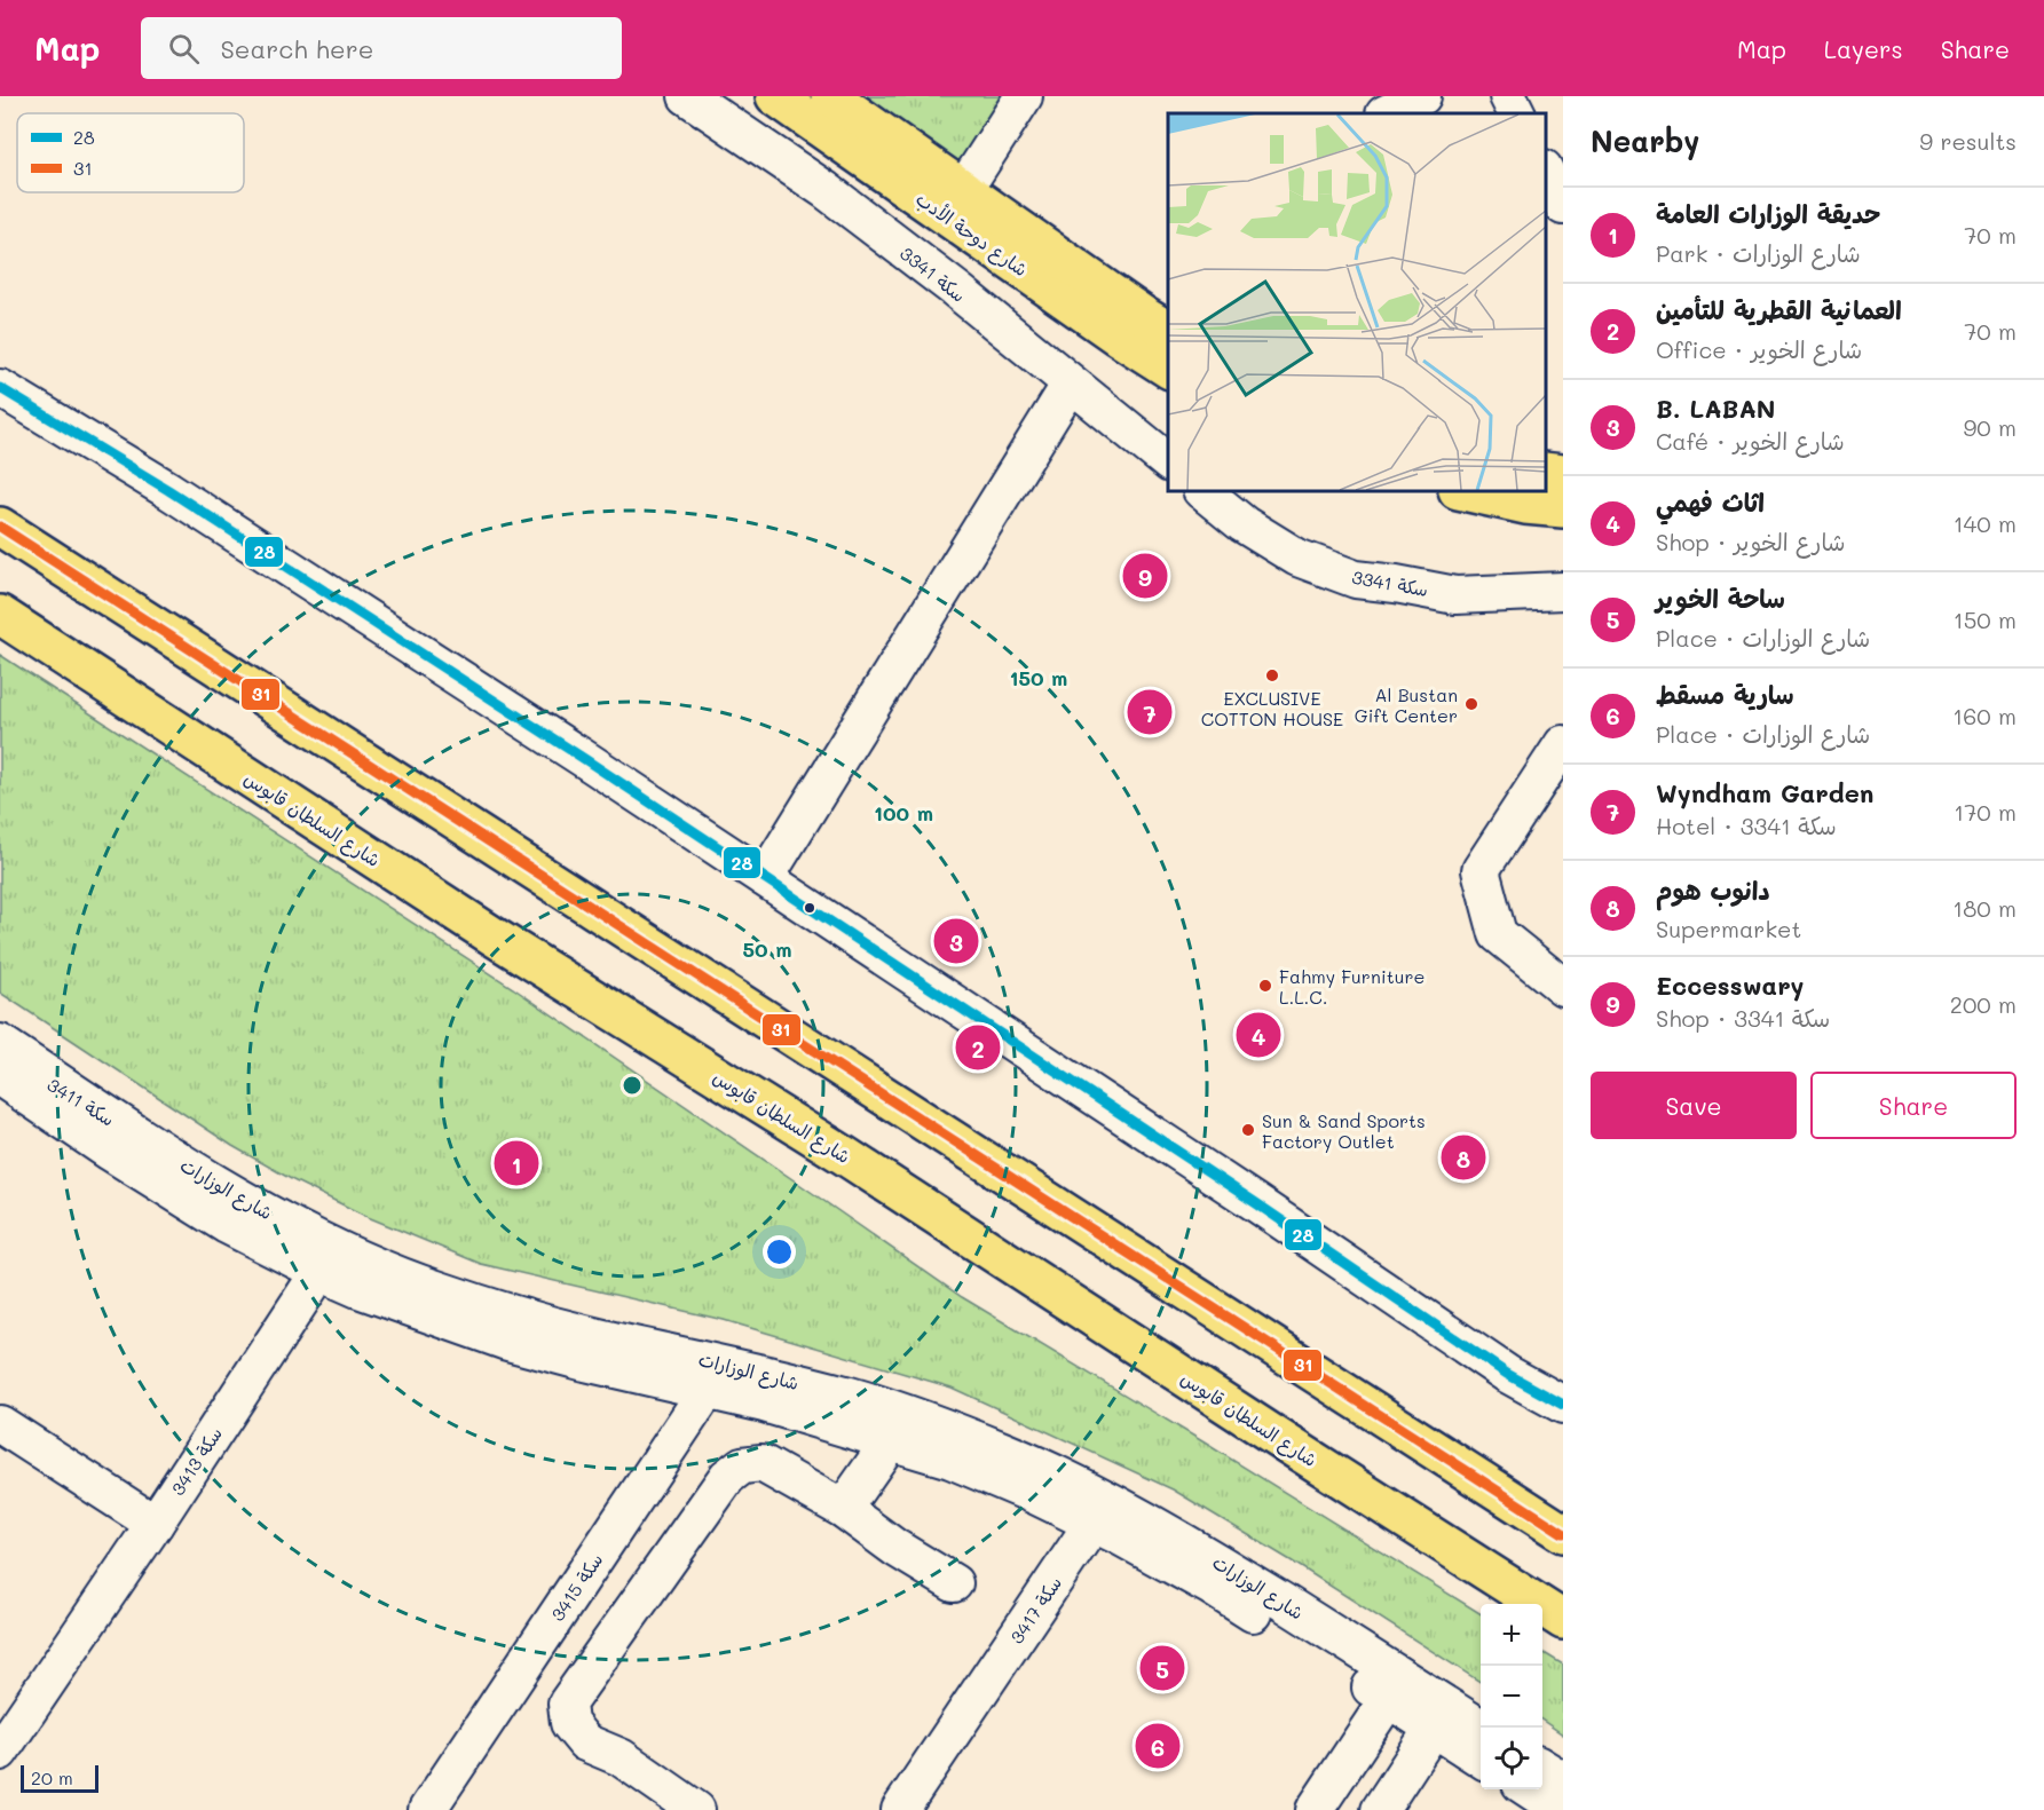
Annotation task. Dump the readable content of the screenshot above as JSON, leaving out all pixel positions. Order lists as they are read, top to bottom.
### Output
{
  "streets": {
    "main road": ["شارع دوحة الأدب", "شارع السلطان قابوس"],
    "street": [
      "سكة 3341",
      "سكة 3411",
      "شارع الوزارات",
      "سكة 3413",
      "سكة 3415",
      "سكة 3417"
    ]
  },
  "crossings": [
    ["سكة 3411", "شارع الوزارات"],
    ["شارع الوزارات", "سكة 3413"],
    ["شارع الوزارات", "سكة 3415"],
    ["شارع الوزارات", "سكة 3417"]
  ],
  "places": [
    "EXCLUSIVE COTTON HOUSE",
    "Al Bustan Gift Center",
    "Fahmy Furniture L.L.C.",
    "Sun & Sand Sports Factory Outlet"
  ],
  "lines": ["transit line 28", "transit line 31"],
  "legend": ["28", "31"],
  "scale_bar": "20 m",
  "page": {
    "header": "Map",
    "search": "Search here",
    "nav": ["Map", "Layers", "Share"],
    "heading": ["Nearby", "9 results"],
    "list": [
      {
        "mark": "1",
        "name": "حديقة الوزارات العامة",
        "note": "Park · شارع الوزارات",
        "value": "70 m"
      },
      {
        "mark": "2",
        "name": "العمانية القطرية للتأمين",
        "note": "Office · شارع الخوير",
        "value": "70 m"
      },
      {
        "mark": "3",
        "name": "B. LABAN",
        "note": "Café · شارع الخوير",
        "value": "90 m"
      },
      {
        "mark": "4",
        "name": "اثاث فهمي",
        "note": "Shop · شارع الخوير",
        "value": "140 m"
      },
      {
        "mark": "5",
        "name": "ساحة الخوير",
        "note": "Place · شارع الوزارات",
        "value": "150 m"
      },
      {
        "mark": "6",
        "name": "سارية مسقط",
        "note": "Place · شارع الوزارات",
        "value": "160 m"
      },
      {
        "mark": "7",
        "name": "Wyndham Garden",
        "note": "Hotel · سكة 3341",
        "value": "170 m"
      },
      {
        "mark": "8",
        "name": "دانوب هوم",
        "note": "Supermarket",
        "value": "180 m"
      },
      {
        "mark": "9",
        "name": "Eccesswary",
        "note": "Shop · سكة 3341",
        "value": "200 m"
      }
    ],
    "pins": [
      "9",
      "7",
      "3",
      "4",
      "2",
      "8",
      "1",
      "5",
      "6"
    ],
    "buttons": ["Save", "Share"],
    "map_buttons": ["+", "−"],
    "scale": "20 m"
  },
  "rings": ["150 m", "100 m", "50 m"]
}
